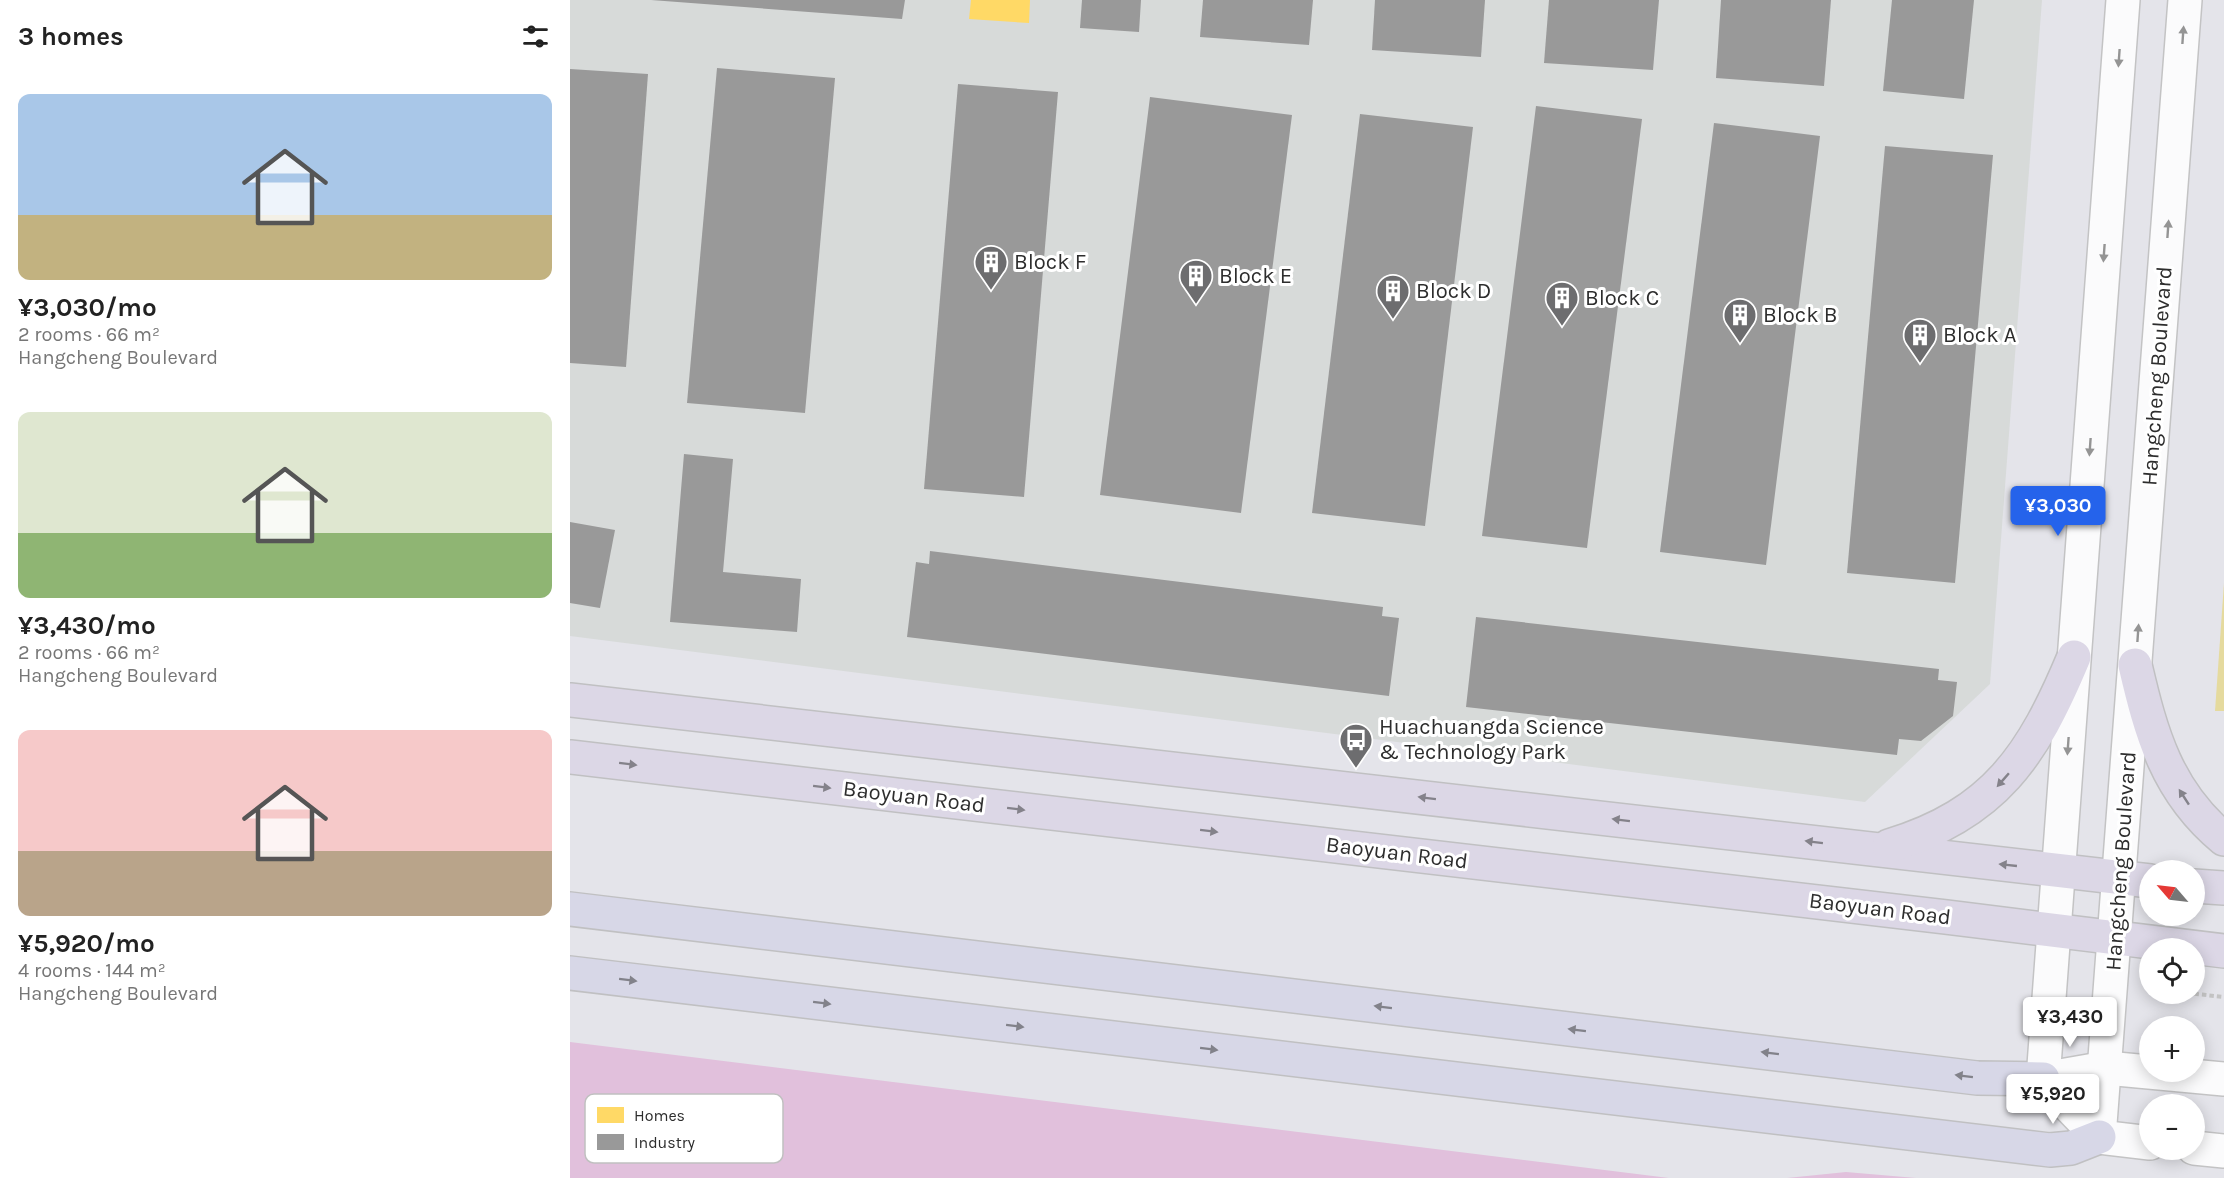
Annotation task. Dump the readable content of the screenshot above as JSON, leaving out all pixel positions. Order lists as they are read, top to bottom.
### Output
{
  "streets": {
    "main road": ["Hangcheng Boulevard", "Baoyuan Road"]
  },
  "crossings": [
    ["Hangcheng Boulevard", "Baoyuan Road"]
  ],
  "places": {
    "building": [
      "Block F",
      "Block E",
      "Block D",
      "Block C",
      "Block B",
      "Block A"
    ],
    "bus stop": ["Huachuangda Science & Technology Park"]
  },
  "legend": ["Homes", "Industry"],
  "north": "top left",
  "page": {
    "heading": "3 homes",
    "list": [
      {
        "name": "¥3,030/mo",
        "note": "2 rooms · 66 m² · Hangcheng Boulevard"
      },
      {
        "name": "¥3,430/mo",
        "note": "2 rooms · 66 m² · Hangcheng Boulevard"
      },
      {
        "name": "¥5,920/mo",
        "note": "4 rooms · 144 m² · Hangcheng Boulevard"
      }
    ],
    "price": ["¥3,030", "¥3,430", "¥5,920"],
    "map_buttons": ["+", "−"]
  }
}
